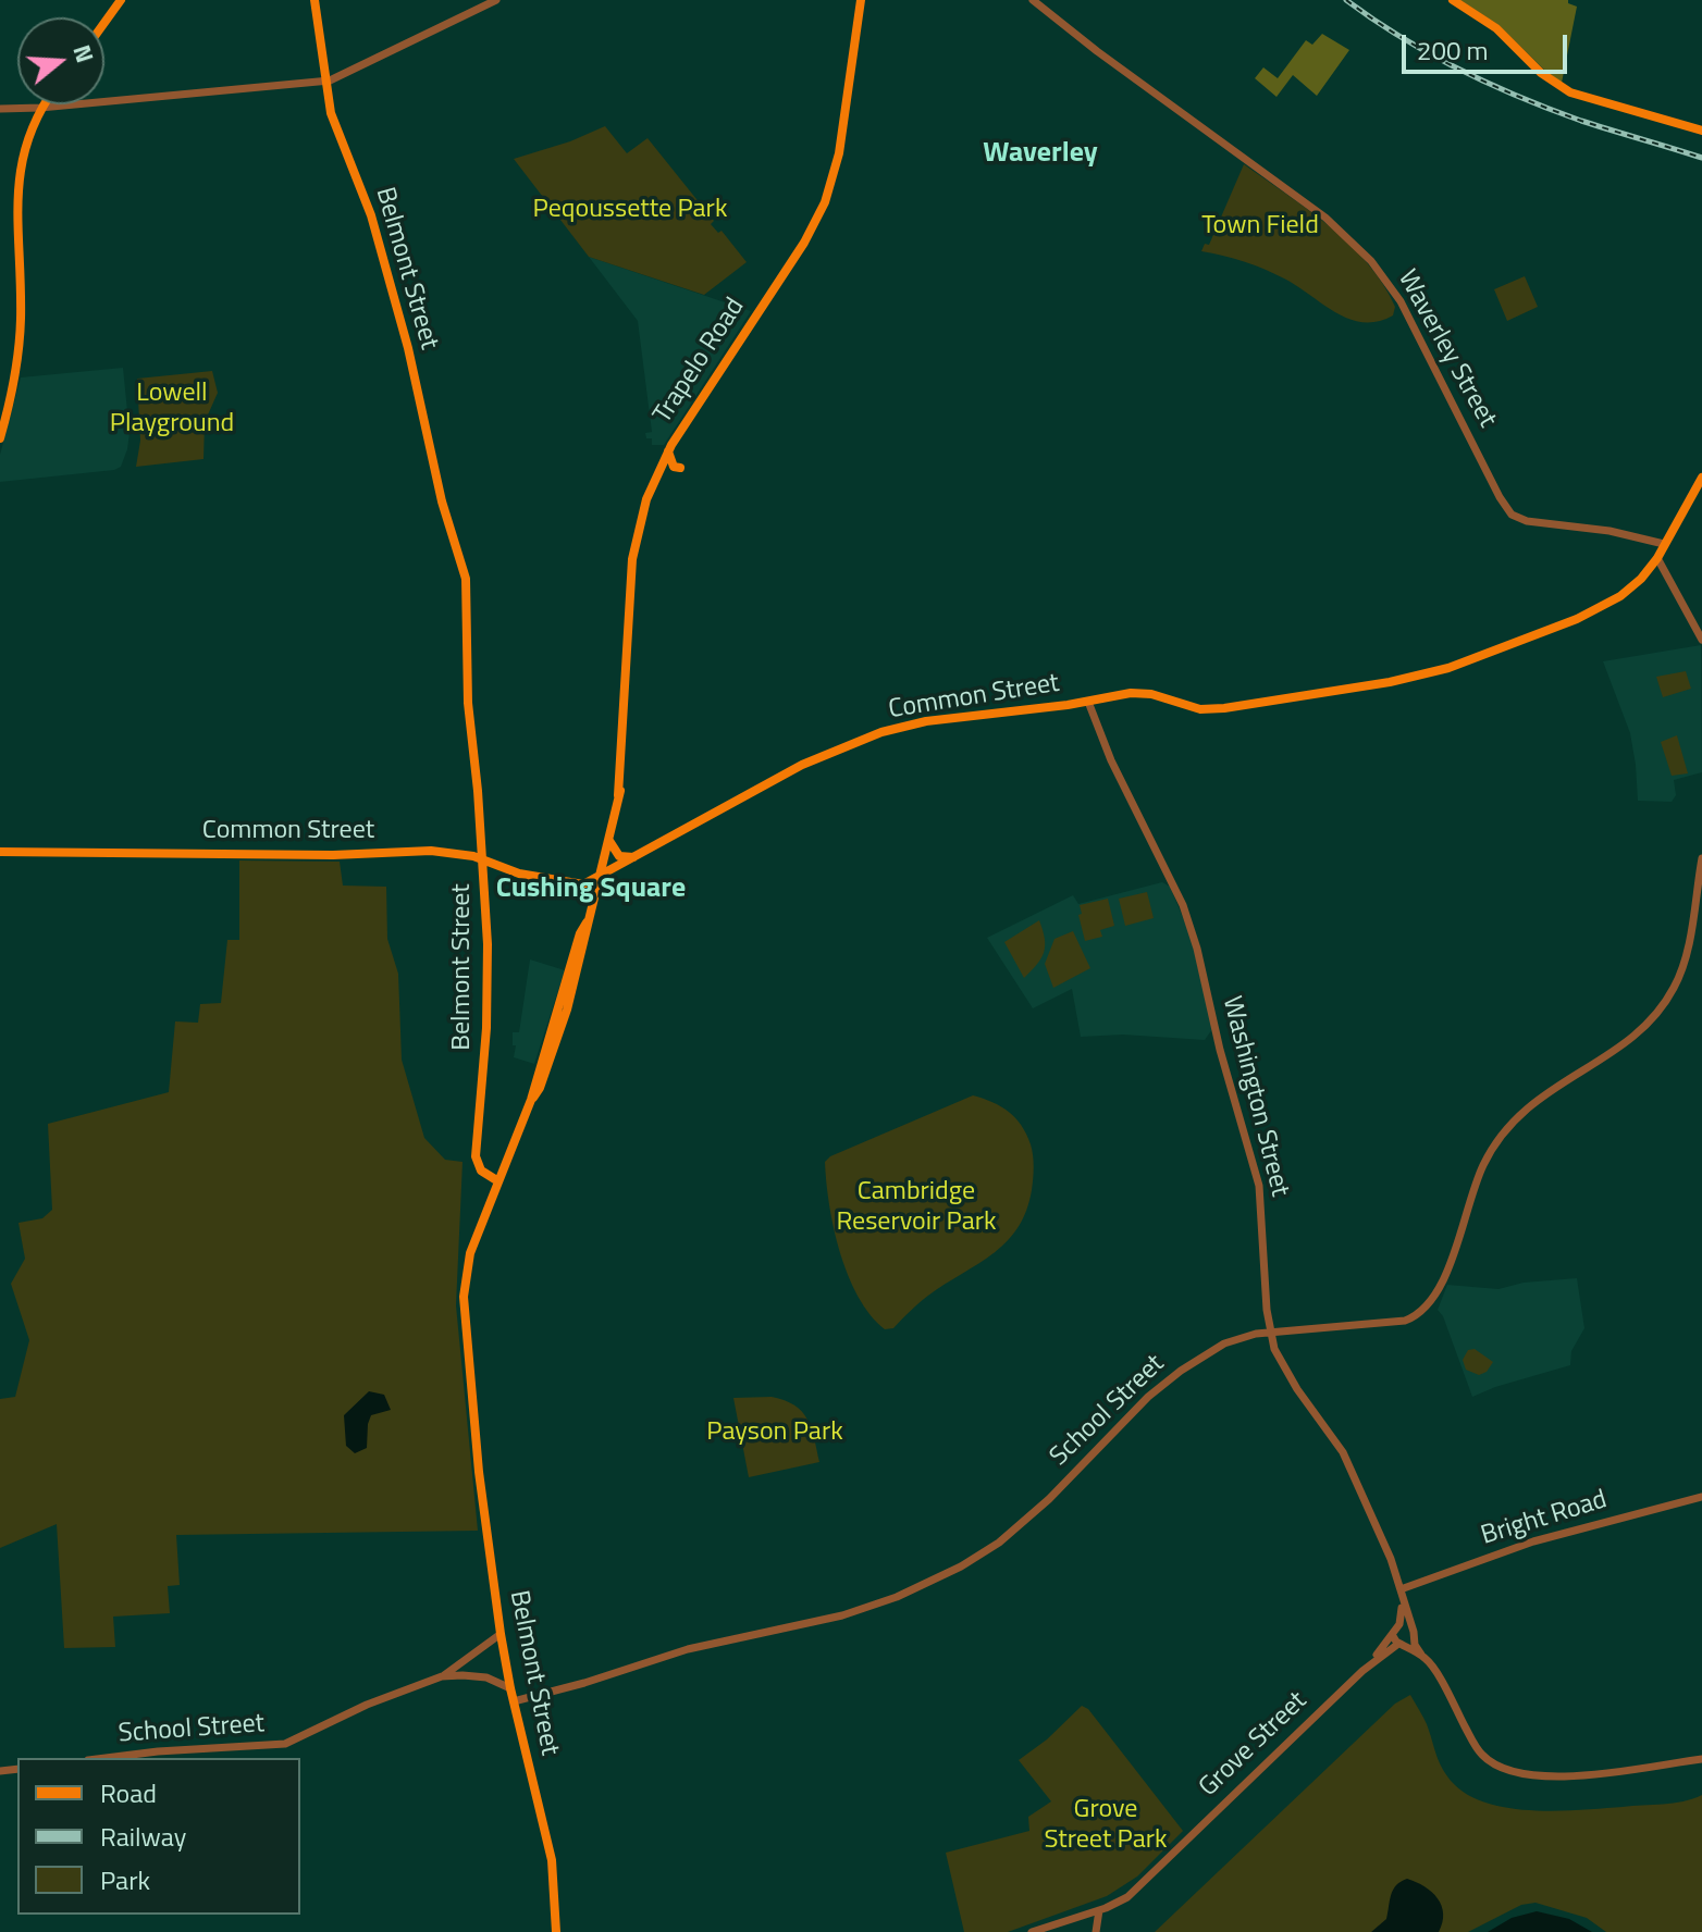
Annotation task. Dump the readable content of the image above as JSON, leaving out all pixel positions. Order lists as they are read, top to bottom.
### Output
{
  "streets": {
    "main road": ["Belmont Street", "Trapelo Road", "Common Street"],
    "street": [
      "Waverley Street",
      "Washington Street",
      "School Street",
      "Bright Road",
      "Grove Street"
    ]
  },
  "crossings": [
    ["Belmont Street", "Trapelo Road"],
    ["Belmont Street", "Common Street"],
    ["Belmont Street", "School Street"],
    ["Waverley Street", "Common Street"],
    ["Trapelo Road", "Common Street"],
    ["Common Street", "Washington Street"],
    ["Washington Street", "School Street"],
    ["Washington Street", "Bright Road"],
    ["Washington Street", "Grove Street"]
  ],
  "districts": ["Waverley", "Cushing Square"],
  "parks": [
    "Peqoussette Park",
    "Town Field",
    "Lowell Playground",
    "Cambridge Reservoir Park",
    "Payson Park",
    "Grove Street Park"
  ],
  "legend": ["Road", "Railway", "Park"],
  "scale_bar": "200 m",
  "north": "right"
}
